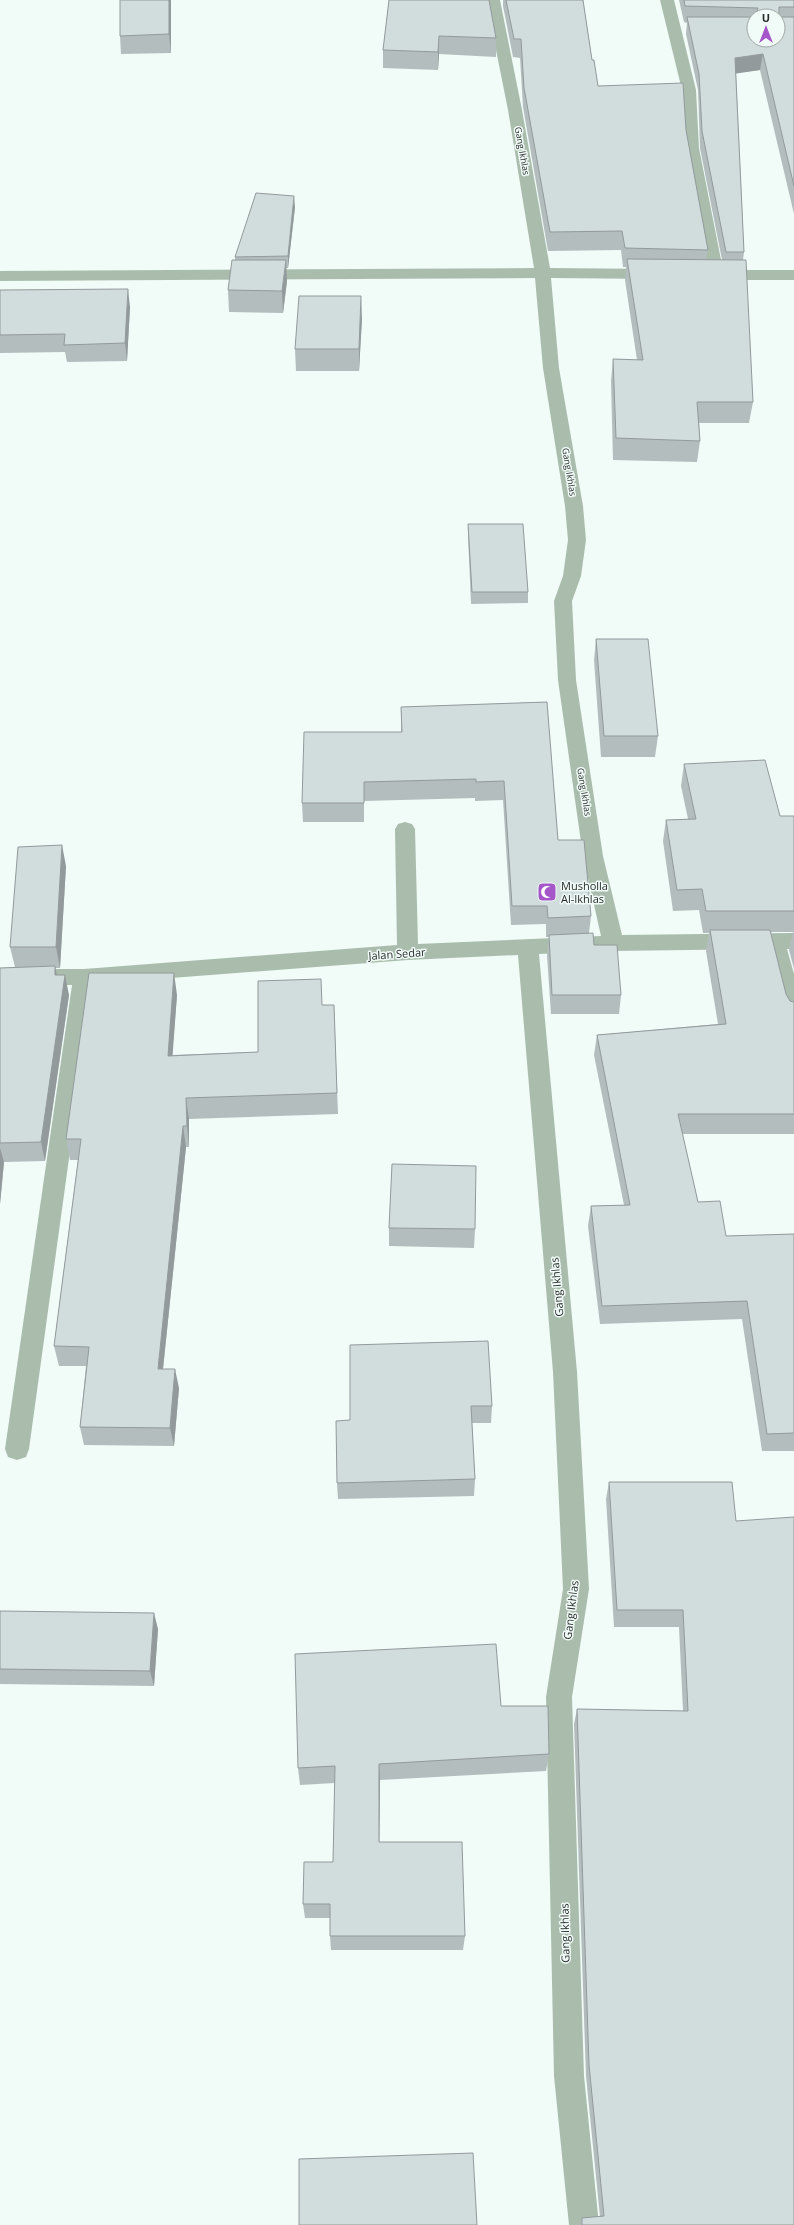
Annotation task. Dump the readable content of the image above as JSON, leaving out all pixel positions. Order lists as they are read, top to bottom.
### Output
{
  "streets": {
    "street": ["Gang Ikhlas", "Jalan Sedar"]
  },
  "crossings": [
    ["Gang Ikhlas", "Jalan Sedar"]
  ],
  "places": {
    "mosque": ["Musholla Al-Ikhlas"]
  },
  "north": "top"
}
